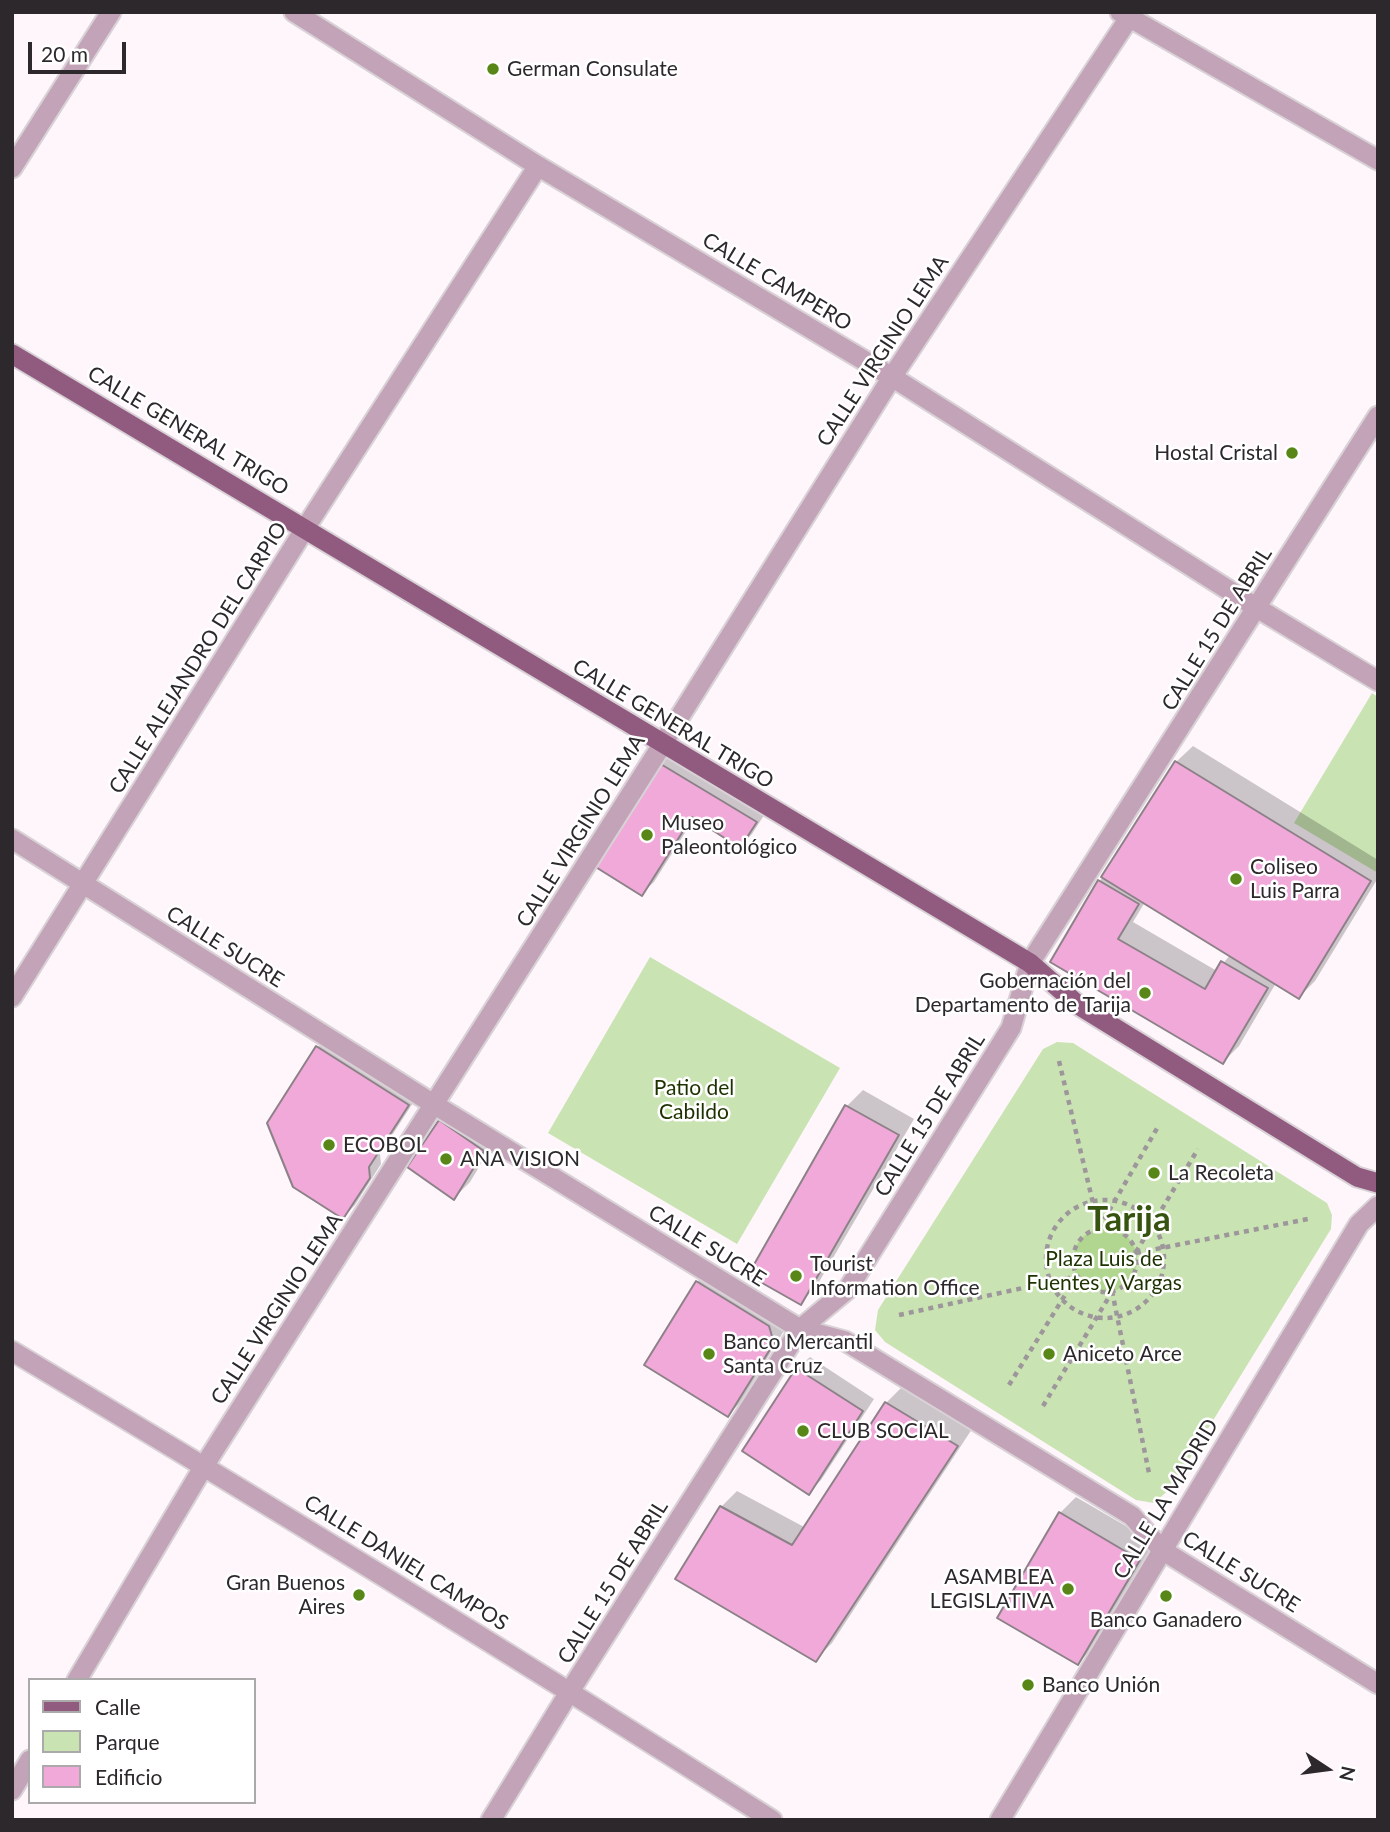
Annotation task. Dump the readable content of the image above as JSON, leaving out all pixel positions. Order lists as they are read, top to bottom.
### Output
{
  "streets": {
    "main road": ["CALLE GENERAL TRIGO"],
    "street": [
      "CALLE CAMPERO",
      "CALLE VIRGINIO LEMA",
      "CALLE 15 DE ABRIL",
      "CALLE ALEJANDRO DEL CARPIO",
      "CALLE SUCRE",
      "CALLE LA MADRID",
      "CALLE DANIEL CAMPOS"
    ]
  },
  "crossings": [
    ["CALLE CAMPERO", "CALLE VIRGINIO LEMA"],
    ["CALLE CAMPERO", "CALLE 15 DE ABRIL"],
    ["CALLE CAMPERO", "CALLE ALEJANDRO DEL CARPIO"],
    ["CALLE VIRGINIO LEMA", "CALLE GENERAL TRIGO"],
    ["CALLE VIRGINIO LEMA", "CALLE SUCRE"],
    ["CALLE VIRGINIO LEMA", "CALLE DANIEL CAMPOS"],
    ["CALLE GENERAL TRIGO", "CALLE 15 DE ABRIL"],
    ["CALLE GENERAL TRIGO", "CALLE ALEJANDRO DEL CARPIO"],
    ["CALLE 15 DE ABRIL", "CALLE SUCRE"],
    ["CALLE 15 DE ABRIL", "CALLE DANIEL CAMPOS"],
    ["CALLE ALEJANDRO DEL CARPIO", "CALLE SUCRE"],
    ["CALLE SUCRE", "CALLE LA MADRID"]
  ],
  "districts": ["Tarija"],
  "parks": ["Patio del Cabildo", "Plaza Luis de Fuentes y Vargas"],
  "places": [
    "German Consulate",
    "Hostal Cristal",
    "Museo Paleontológico",
    "Coliseo Luis Parra",
    "Gobernación del Departamento de Tarija",
    "ECOBOL",
    "ANA VISION",
    "La Recoleta",
    "Tourist Information Office",
    "Banco Mercantil Santa Cruz",
    "Aniceto Arce",
    "CLUB SOCIAL",
    "ASAMBLEA LEGISLATIVA",
    "Gran Buenos Aires",
    "Banco Ganadero",
    "Banco Unión"
  ],
  "legend": ["Calle", "Parque", "Edificio"],
  "scale_bar": "20 m",
  "north": "right"
}
